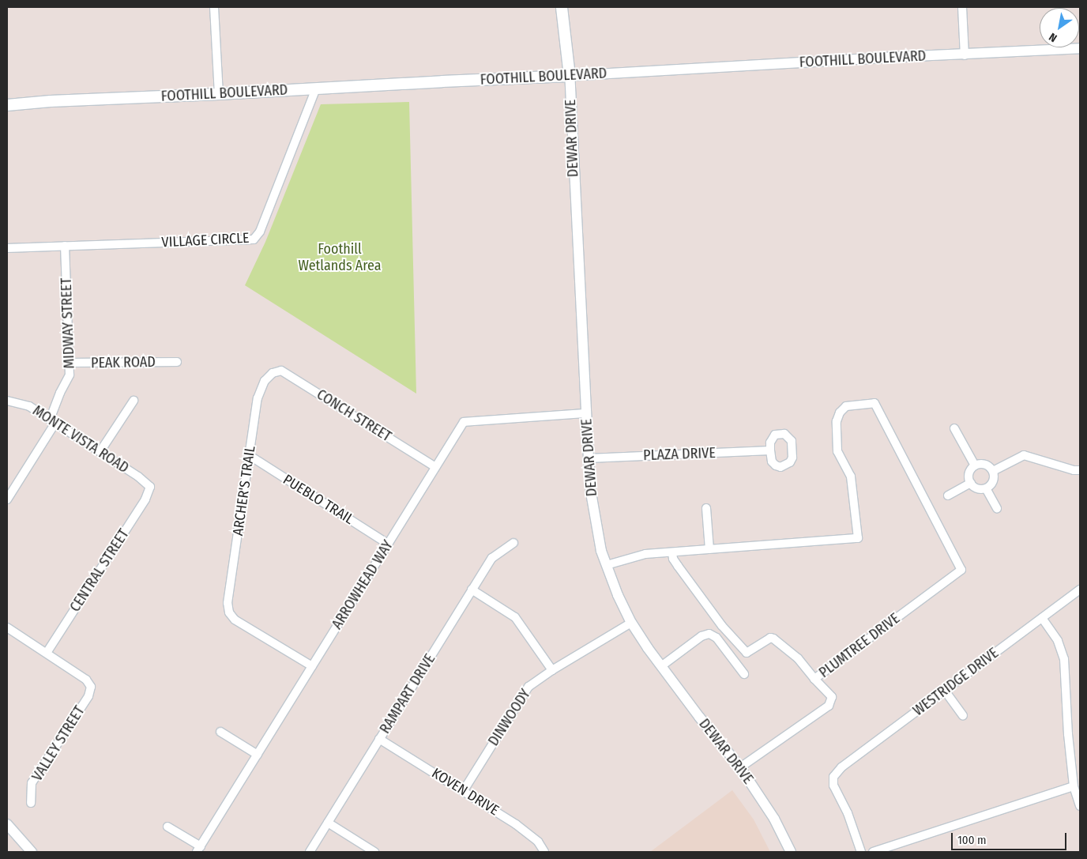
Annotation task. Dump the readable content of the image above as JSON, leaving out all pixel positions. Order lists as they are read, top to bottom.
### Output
{
  "streets": {
    "main road": ["FOOTHILL BOULEVARD", "DEWAR DRIVE"],
    "street": [
      "VILLAGE CIRCLE",
      "MIDWAY STREET",
      "PEAK ROAD",
      "CONCH STREET",
      "MONTE VISTA ROAD",
      "PLAZA DRIVE",
      "ARCHER'S TRAIL",
      "PUEBLO TRAIL",
      "CENTRAL STREET",
      "ARROWHEAD WAY",
      "PLUMTREE DRIVE",
      "WESTRIDGE DRIVE",
      "RAMPART DRIVE",
      "DINWOODY",
      "VALLEY STREET",
      "KOVEN DRIVE"
    ]
  },
  "crossings": [
    ["FOOTHILL BOULEVARD", "DEWAR DRIVE"],
    ["FOOTHILL BOULEVARD", "VILLAGE CIRCLE"],
    ["DEWAR DRIVE", "PLAZA DRIVE"],
    ["DEWAR DRIVE", "ARROWHEAD WAY"],
    ["DEWAR DRIVE", "PLUMTREE DRIVE"],
    ["DEWAR DRIVE", "DINWOODY"],
    ["VILLAGE CIRCLE", "MIDWAY STREET"],
    ["MIDWAY STREET", "PEAK ROAD"],
    ["MIDWAY STREET", "MONTE VISTA ROAD"],
    ["CONCH STREET", "ARCHER'S TRAIL"],
    ["CONCH STREET", "ARROWHEAD WAY"],
    ["MONTE VISTA ROAD", "CENTRAL STREET"],
    ["ARCHER'S TRAIL", "PUEBLO TRAIL"],
    ["ARCHER'S TRAIL", "ARROWHEAD WAY"],
    ["PUEBLO TRAIL", "ARROWHEAD WAY"],
    ["CENTRAL STREET", "VALLEY STREET"],
    ["RAMPART DRIVE", "KOVEN DRIVE"],
    ["DINWOODY", "KOVEN DRIVE"]
  ],
  "parks": ["Foothill Wetlands Area"],
  "scale_bar": "100 m",
  "north": "bottom left"
}
